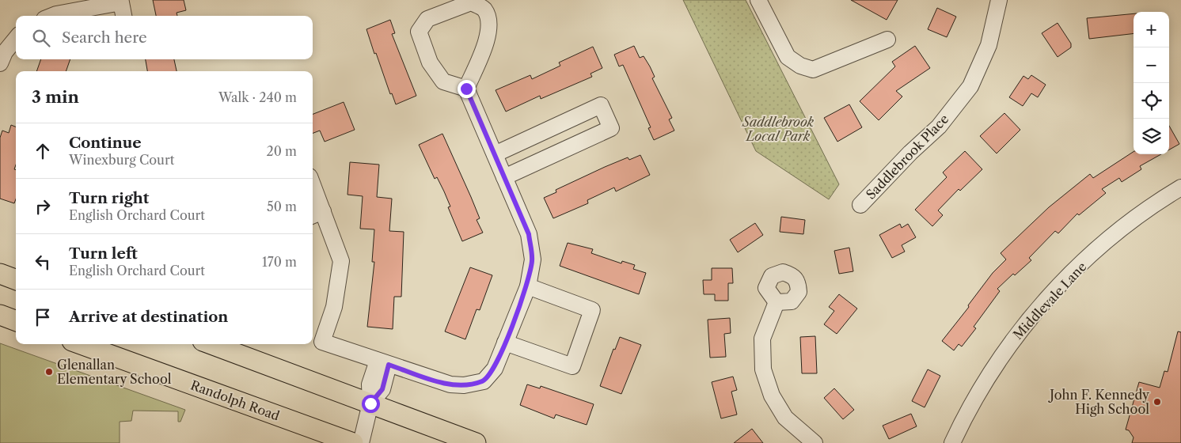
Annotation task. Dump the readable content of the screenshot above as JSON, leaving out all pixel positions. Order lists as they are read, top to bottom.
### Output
{
  "streets": {
    "main road": ["Randolph Road"],
    "street": ["Saddlebrook Place", "Middlevale Lane"]
  },
  "parks": ["Saddlebrook Local Park"],
  "places": ["Glenallan Elementary School", "John F. Kennedy High School"],
  "page": {
    "map_buttons": ["+", "−"],
    "search": "Search here",
    "heading": ["3 min", "Walk · 240 m"],
    "list": [
      ["Continue", "Winexburg Court", "20 m"],
      ["Turn right", "English Orchard Court", "50 m"],
      ["Turn left", "English Orchard Court", "170 m"],
      "Arrive at destination"
    ]
  }
}
